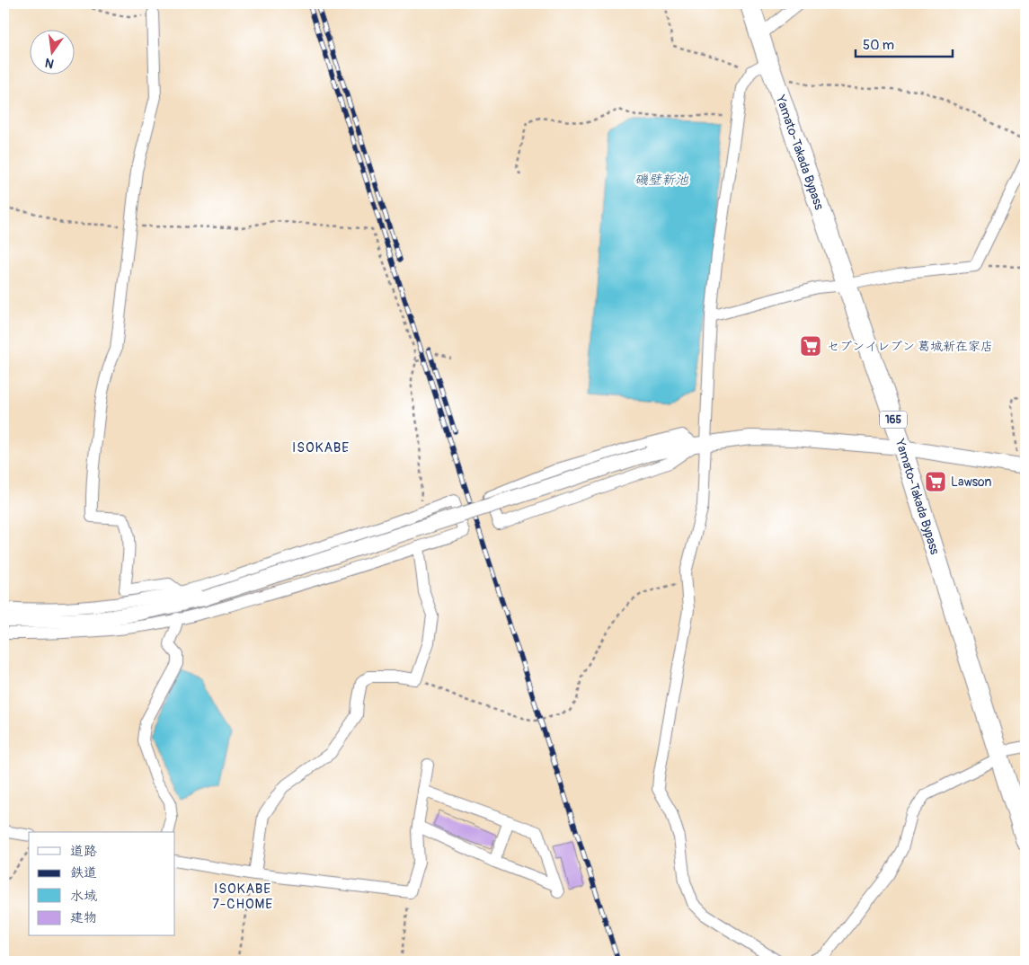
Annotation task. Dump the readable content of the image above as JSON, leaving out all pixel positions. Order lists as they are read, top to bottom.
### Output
{
  "streets": {
    "highway": ["Yamato-Takada Bypass", "165"]
  },
  "districts": ["ISOKABE", "ISOKABE 7-CHOME"],
  "water": ["磯壁新池"],
  "places": {
    "supermarket": ["セブンイレブン 葛城新在家店", "Lawson"]
  },
  "legend": [
    "道路",
    "鉄道",
    "水域",
    "建物"
  ],
  "scale_bar": "50 m",
  "north": "bottom"
}
